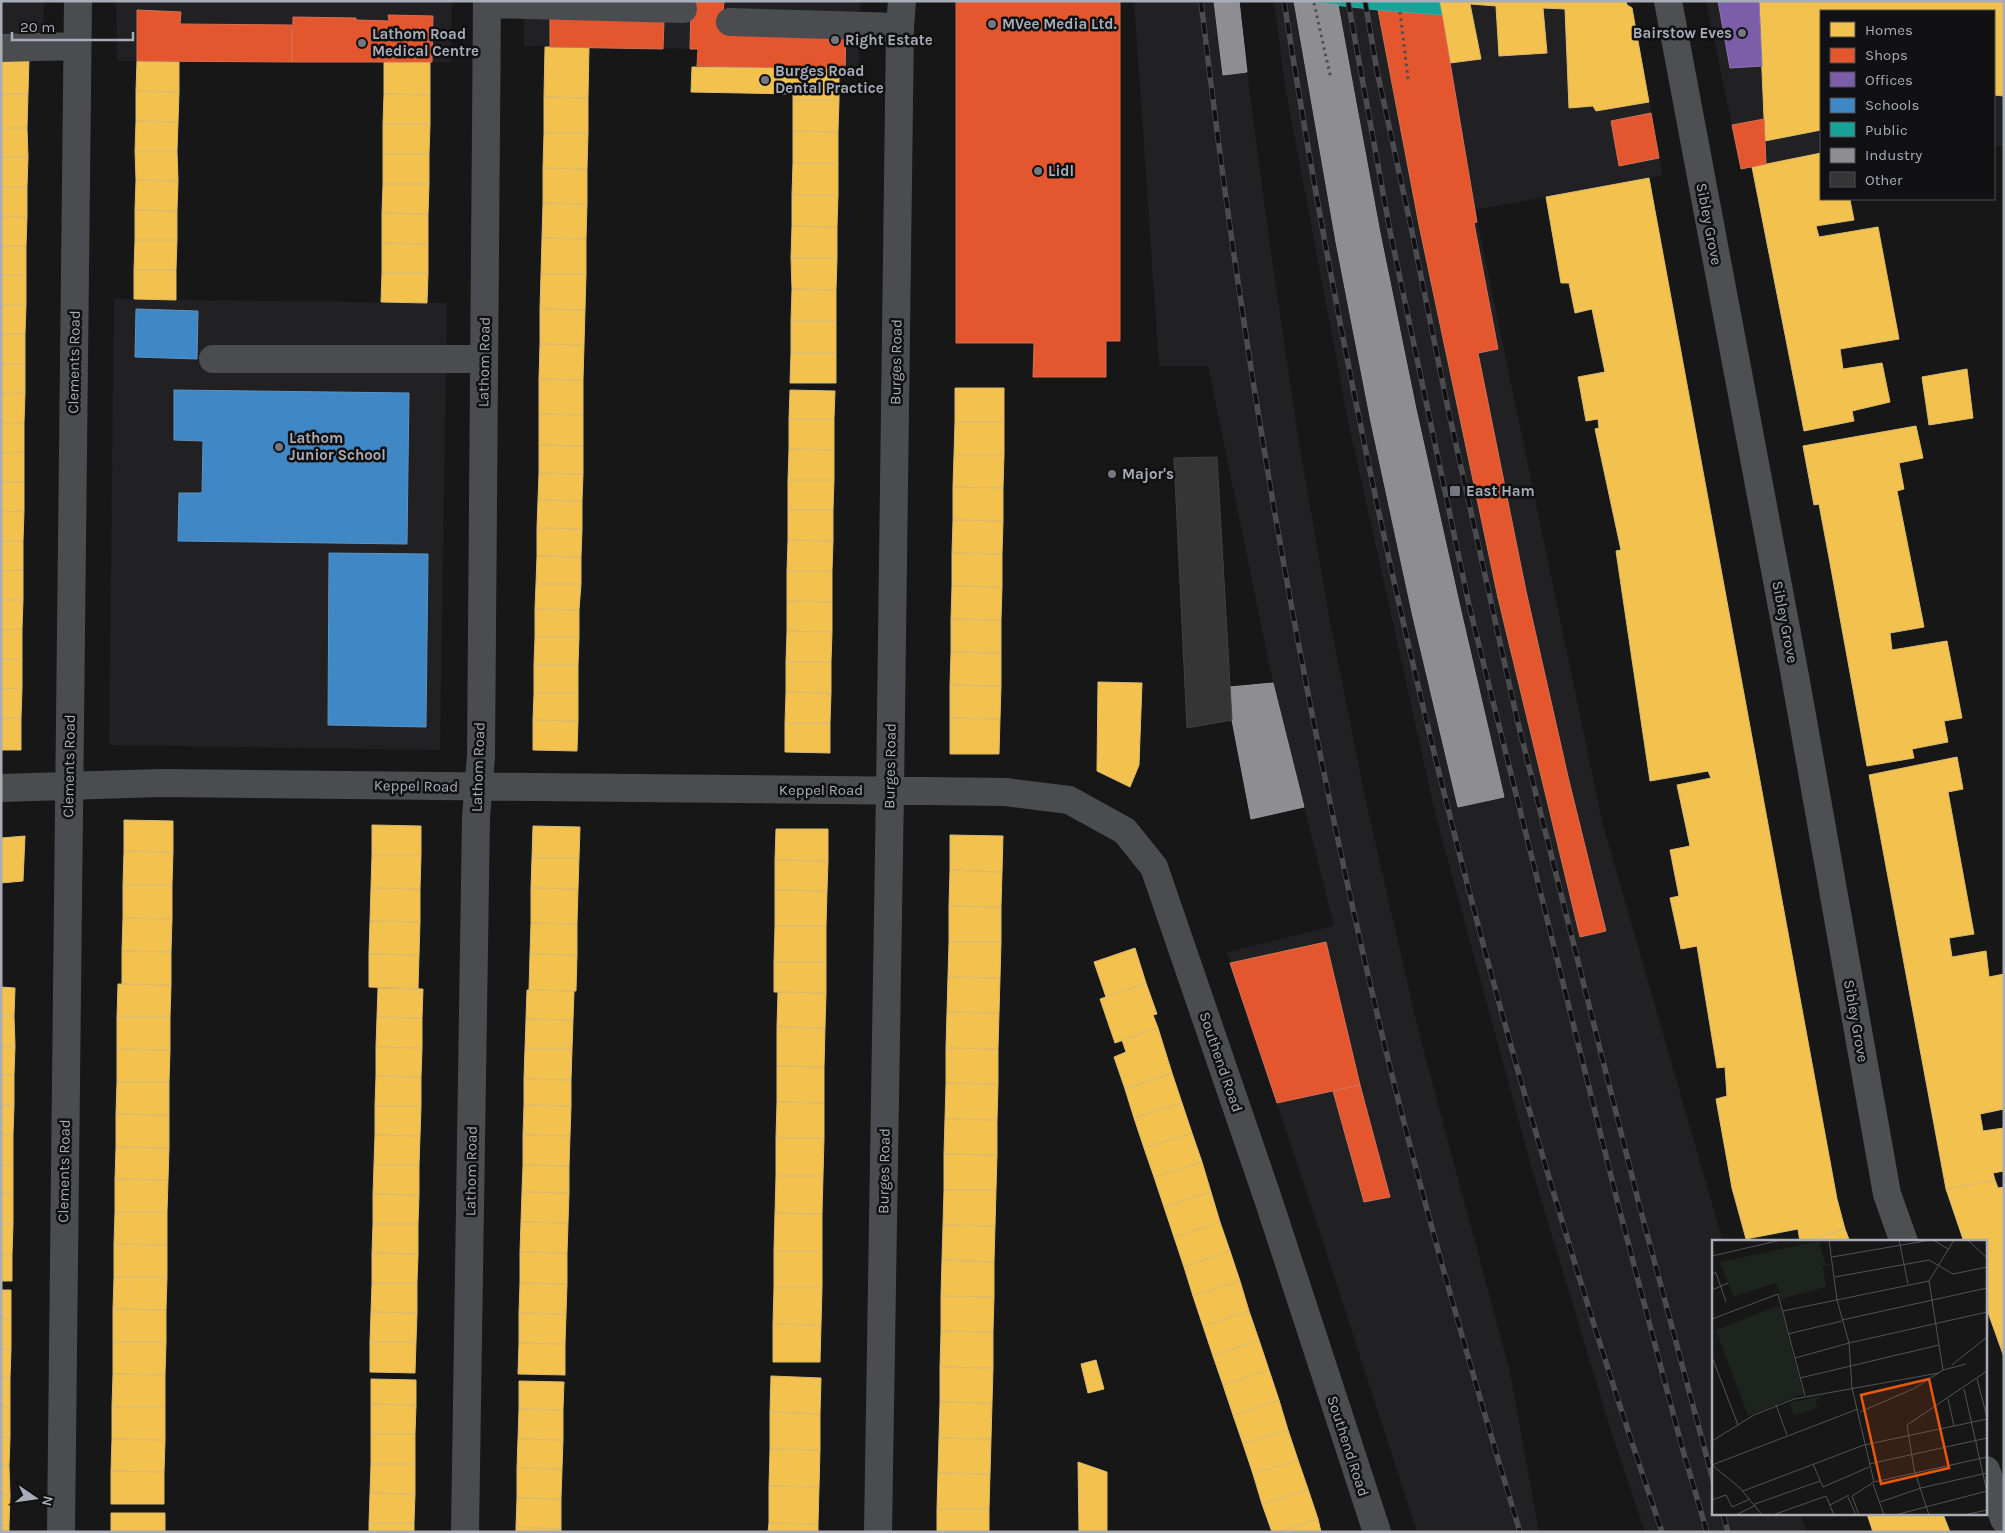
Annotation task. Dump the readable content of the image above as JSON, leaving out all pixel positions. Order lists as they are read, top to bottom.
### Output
{
  "streets": {
    "main road": ["Sibley Grove"],
    "street": [
      "Clements Road",
      "Lathom Road",
      "Burges Road",
      "Keppel Road",
      "Southend Road"
    ]
  },
  "crossings": [
    ["Clements Road", "Keppel Road"],
    ["Lathom Road", "Keppel Road"],
    ["Burges Road", "Keppel Road"],
    ["Burges Road", "Southend Road"],
    ["Keppel Road", "Southend Road"]
  ],
  "places": {
    "other": [
      "MVee Media Ltd.",
      "Bairstow Eves",
      "Right Estate",
      "Lathom Road Medical Centre",
      "Burges Road Dental Practice",
      "Lidl",
      "Lathom Junior School",
      "Major's"
    ],
    "transit": ["East Ham"]
  },
  "legend": [
    "Homes",
    "Shops",
    "Offices",
    "Schools",
    "Public",
    "Industry",
    "Other"
  ],
  "scale_bar": "20 m",
  "north": "right"
}
